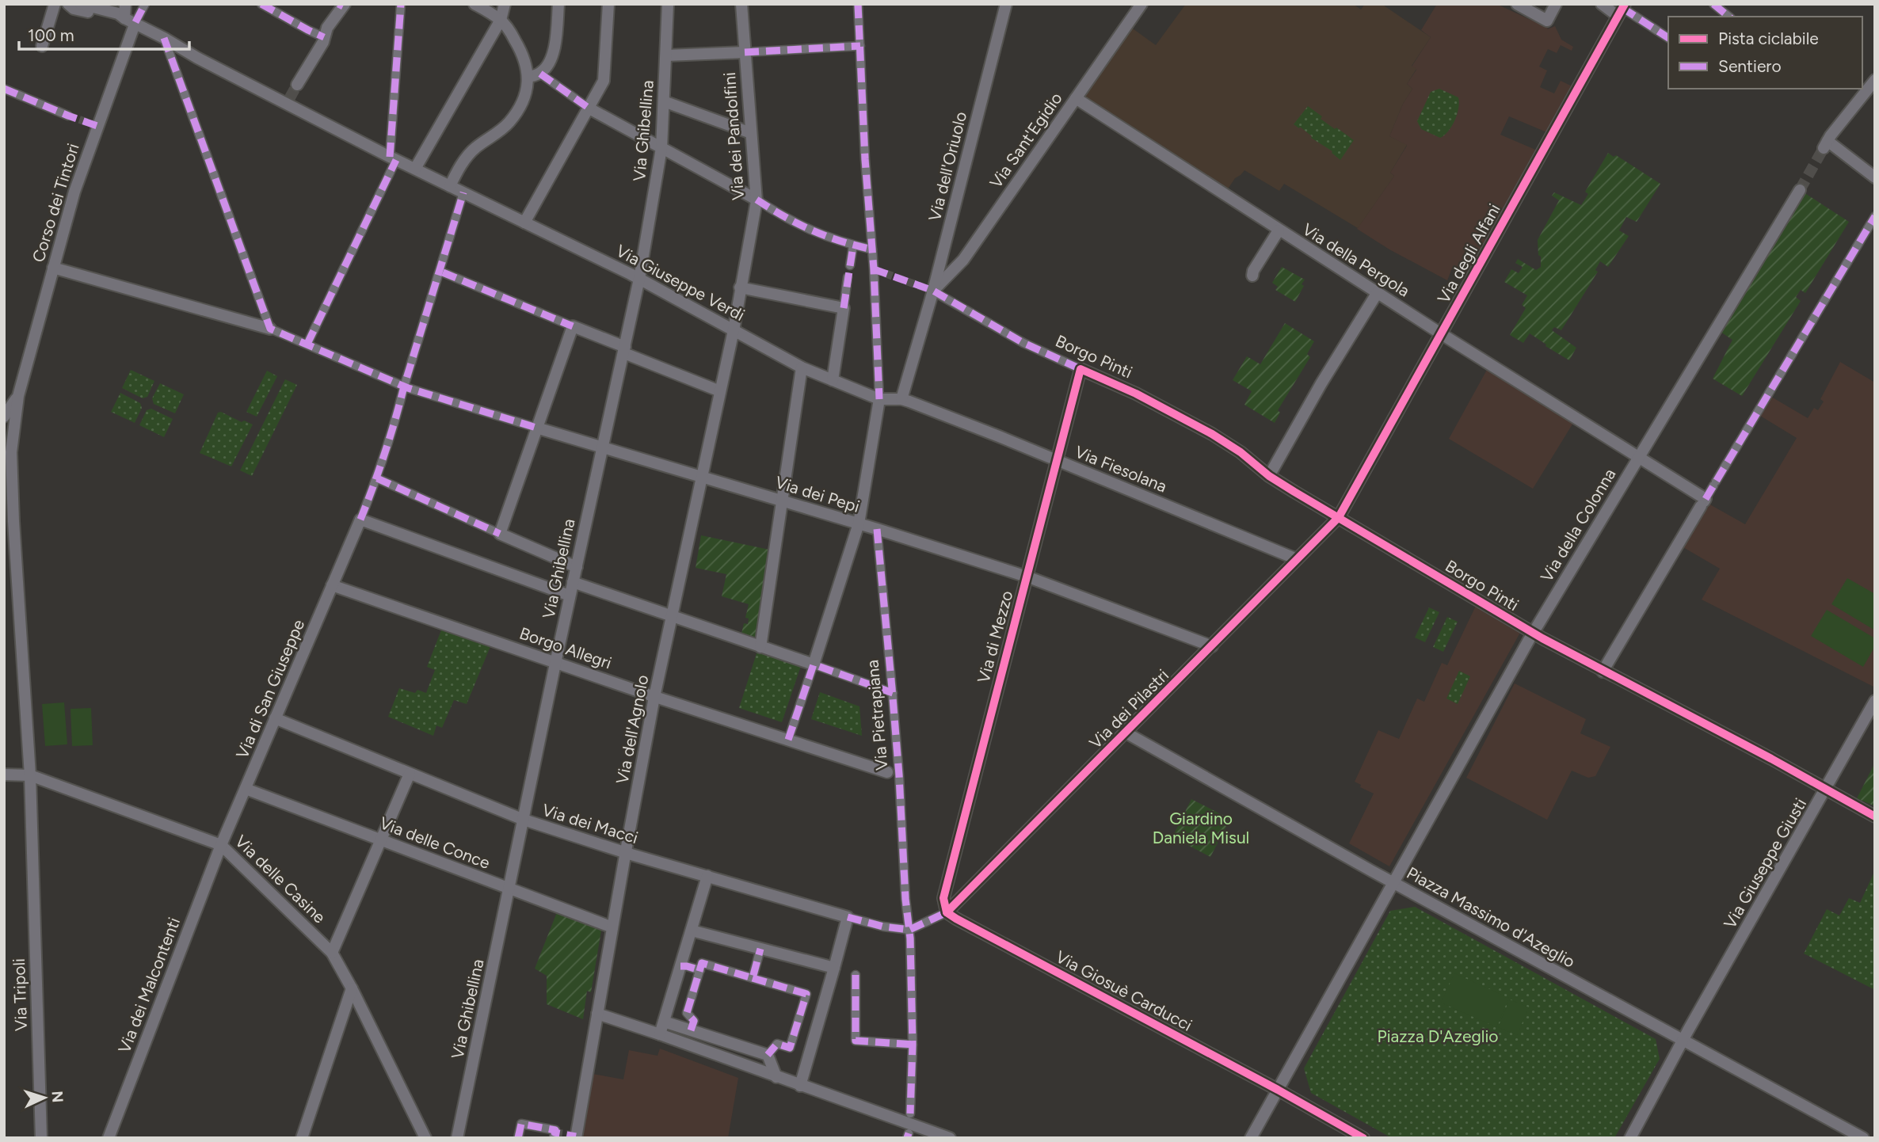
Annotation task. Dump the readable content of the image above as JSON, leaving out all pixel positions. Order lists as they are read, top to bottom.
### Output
{
  "streets": {
    "street": [
      "Via Ghibellina",
      "Via dei Pandolfini",
      "Via Sant'Egidio",
      "Via dell'Oriuolo",
      "Corso dei Tintori",
      "Via degli Alfani",
      "Via della Pergola",
      "Via Giuseppe Verdi",
      "Borgo Pinti",
      "Via Fiesolana",
      "Via dei Pepi",
      "Via della Colonna",
      "Via di Mezzo",
      "Borgo Allegri",
      "Via di San Giuseppe",
      "Via dei Pilastri",
      "Via Pietrapiana",
      "Via dell'Agnolo",
      "Via dei Macci",
      "Via delle Conce",
      "Via Giuseppe Giusti",
      "Via delle Casine",
      "Piazza Massimo d'Azeglio",
      "Via dei Malcontenti",
      "Via Giosuè Carducci",
      "Via Tripoli"
    ]
  },
  "crossings": [
    ["Via Ghibellina", "Via Giuseppe Verdi"],
    ["Via Ghibellina", "Via dei Pepi"],
    ["Via Ghibellina", "Borgo Allegri"],
    ["Via Ghibellina", "Via dei Macci"],
    ["Via Ghibellina", "Via delle Conce"],
    ["Via dei Pandolfini", "Via Giuseppe Verdi"],
    ["Via dei Pandolfini", "Via dell'Agnolo"],
    ["Via Sant'Egidio", "Via dell'Oriuolo"],
    ["Via Sant'Egidio", "Via della Pergola"],
    ["Via Sant'Egidio", "Borgo Pinti"],
    ["Via dell'Oriuolo", "Borgo Pinti"],
    ["Via dell'Oriuolo", "Via Fiesolana"],
    ["Corso dei Tintori", "Via Giuseppe Verdi"],
    ["Corso dei Tintori", "Via Tripoli"],
    ["Via degli Alfani", "Via della Pergola"],
    ["Via degli Alfani", "Borgo Pinti"],
    ["Via degli Alfani", "Via dei Pilastri"],
    ["Via della Pergola", "Via della Colonna"],
    ["Via Giuseppe Verdi", "Via dell'Agnolo"],
    ["Borgo Pinti", "Via della Colonna"],
    ["Borgo Pinti", "Via di Mezzo"],
    ["Borgo Pinti", "Via dei Pilastri"],
    ["Borgo Pinti", "Via Giuseppe Giusti"],
    ["Via Fiesolana", "Via di Mezzo"],
    ["Via Fiesolana", "Via dei Pilastri"],
    ["Via dei Pepi", "Via di Mezzo"],
    ["Via dei Pepi", "Via dei Pilastri"],
    ["Via dei Pepi", "Via Pietrapiana"],
    ["Via dei Pepi", "Via dell'Agnolo"],
    ["Via della Colonna", "Piazza Massimo d'Azeglio"],
    ["Via di Mezzo", "Via dei Pilastri"],
    ["Via di Mezzo", "Via Giosuè Carducci"],
    ["Borgo Allegri", "Via di San Giuseppe"],
    ["Borgo Allegri", "Via dell'Agnolo"],
    ["Via di San Giuseppe", "Via dei Macci"],
    ["Via di San Giuseppe", "Via delle Conce"],
    ["Via di San Giuseppe", "Via delle Casine"],
    ["Via di San Giuseppe", "Via dei Malcontenti"],
    ["Via dei Pilastri", "Via Giosuè Carducci"],
    ["Via Pietrapiana", "Via dei Macci"],
    ["Via dell'Agnolo", "Via dei Macci"],
    ["Via dell'Agnolo", "Via delle Conce"],
    ["Via Giuseppe Giusti", "Piazza Massimo d'Azeglio"],
    ["Via delle Casine", "Via dei Malcontenti"],
    ["Via delle Casine", "Via Tripoli"],
    ["Piazza Massimo d'Azeglio", "Via Giosuè Carducci"]
  ],
  "parks": ["Giardino Daniela Misul", "Piazza D'Azeglio"],
  "legend": ["Pista ciclabile", "Sentiero"],
  "scale_bar": "100 m",
  "north": "right"
}
